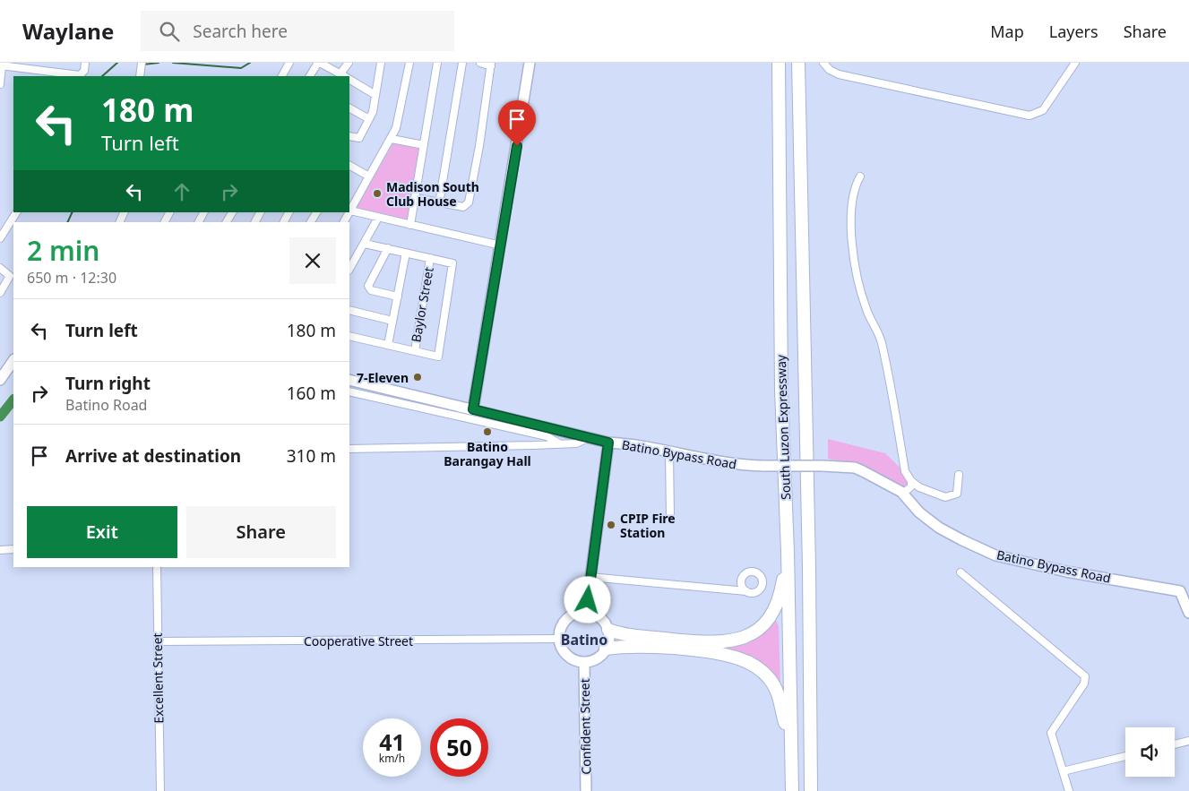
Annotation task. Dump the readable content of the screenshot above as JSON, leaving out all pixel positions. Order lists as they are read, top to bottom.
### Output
{
  "streets": {
    "highway": ["South Luzon Expressway"],
    "main road": ["Batino Bypass Road", "Confident Street"],
    "street": ["Baylor Street", "Cooperative Street", "Excellent Street"]
  },
  "crossings": [
    ["Cooperative Street", "Excellent Street"],
    ["Cooperative Street", "Confident Street"]
  ],
  "districts": ["Batino"],
  "places": [
    "Madison South Club House",
    "7-Eleven",
    "Batino Barangay Hall",
    "CPIP Fire Station"
  ],
  "page": {
    "header": "Waylane",
    "search": "Search here",
    "nav": ["Map", "Layers", "Share"],
    "turn": ["180 m", "Turn left"],
    "heading": ["2 min", "650 m · 12:30"],
    "list": [
      {
        "name": "Turn left",
        "value": "180 m"
      },
      {
        "name": "Turn right",
        "note": "Batino Road",
        "value": "160 m"
      },
      {
        "name": "Arrive at destination",
        "value": "310 m"
      }
    ],
    "buttons": ["Exit", "Share"],
    "speed": "41 km/h",
    "limit": "50"
  }
}
